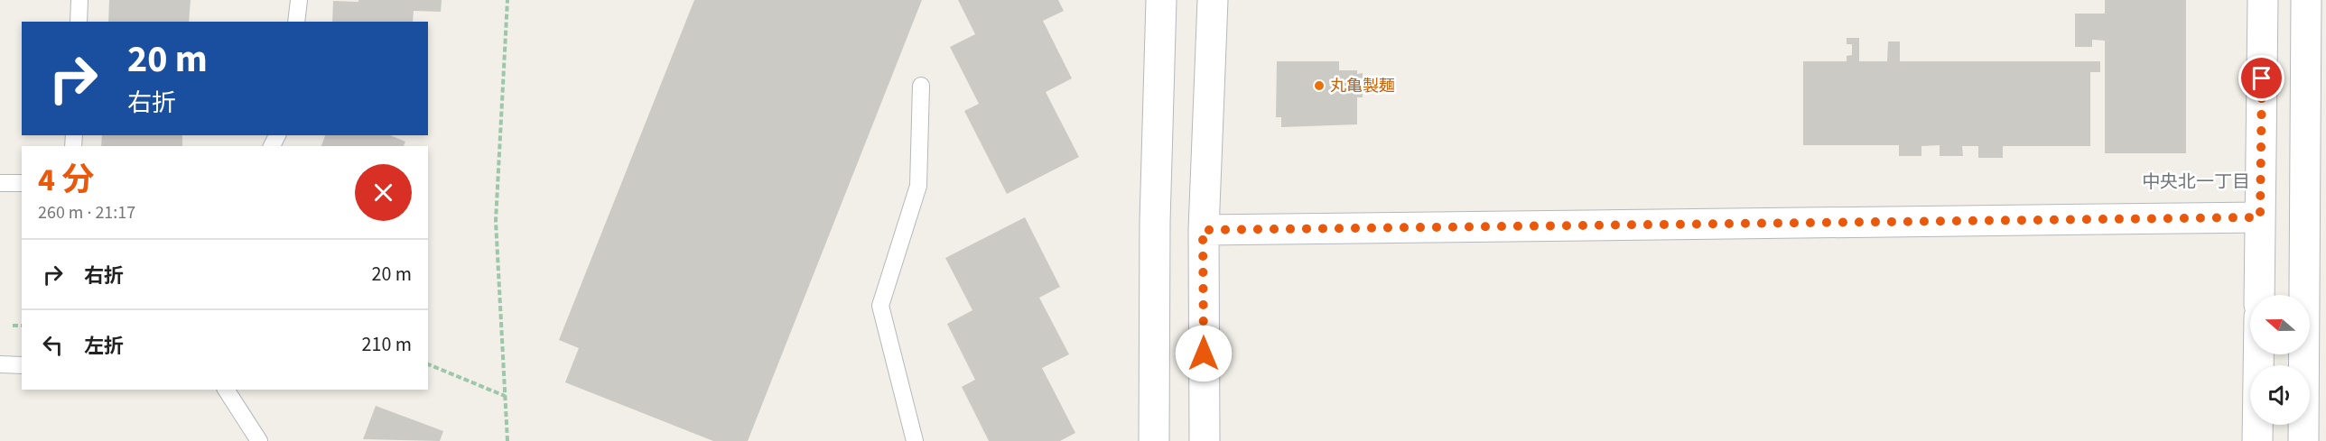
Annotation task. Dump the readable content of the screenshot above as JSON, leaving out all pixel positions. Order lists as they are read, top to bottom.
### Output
{
  "districts": ["中央北一丁目"],
  "places": ["丸亀製麺"],
  "north": "left",
  "page": {
    "turn": ["20 m", "右折"],
    "heading": ["4 分", "260 m · 21:17"],
    "list": [
      {
        "name": "右折",
        "value": "20 m"
      },
      {
        "name": "左折",
        "value": "210 m"
      }
    ]
  }
}
